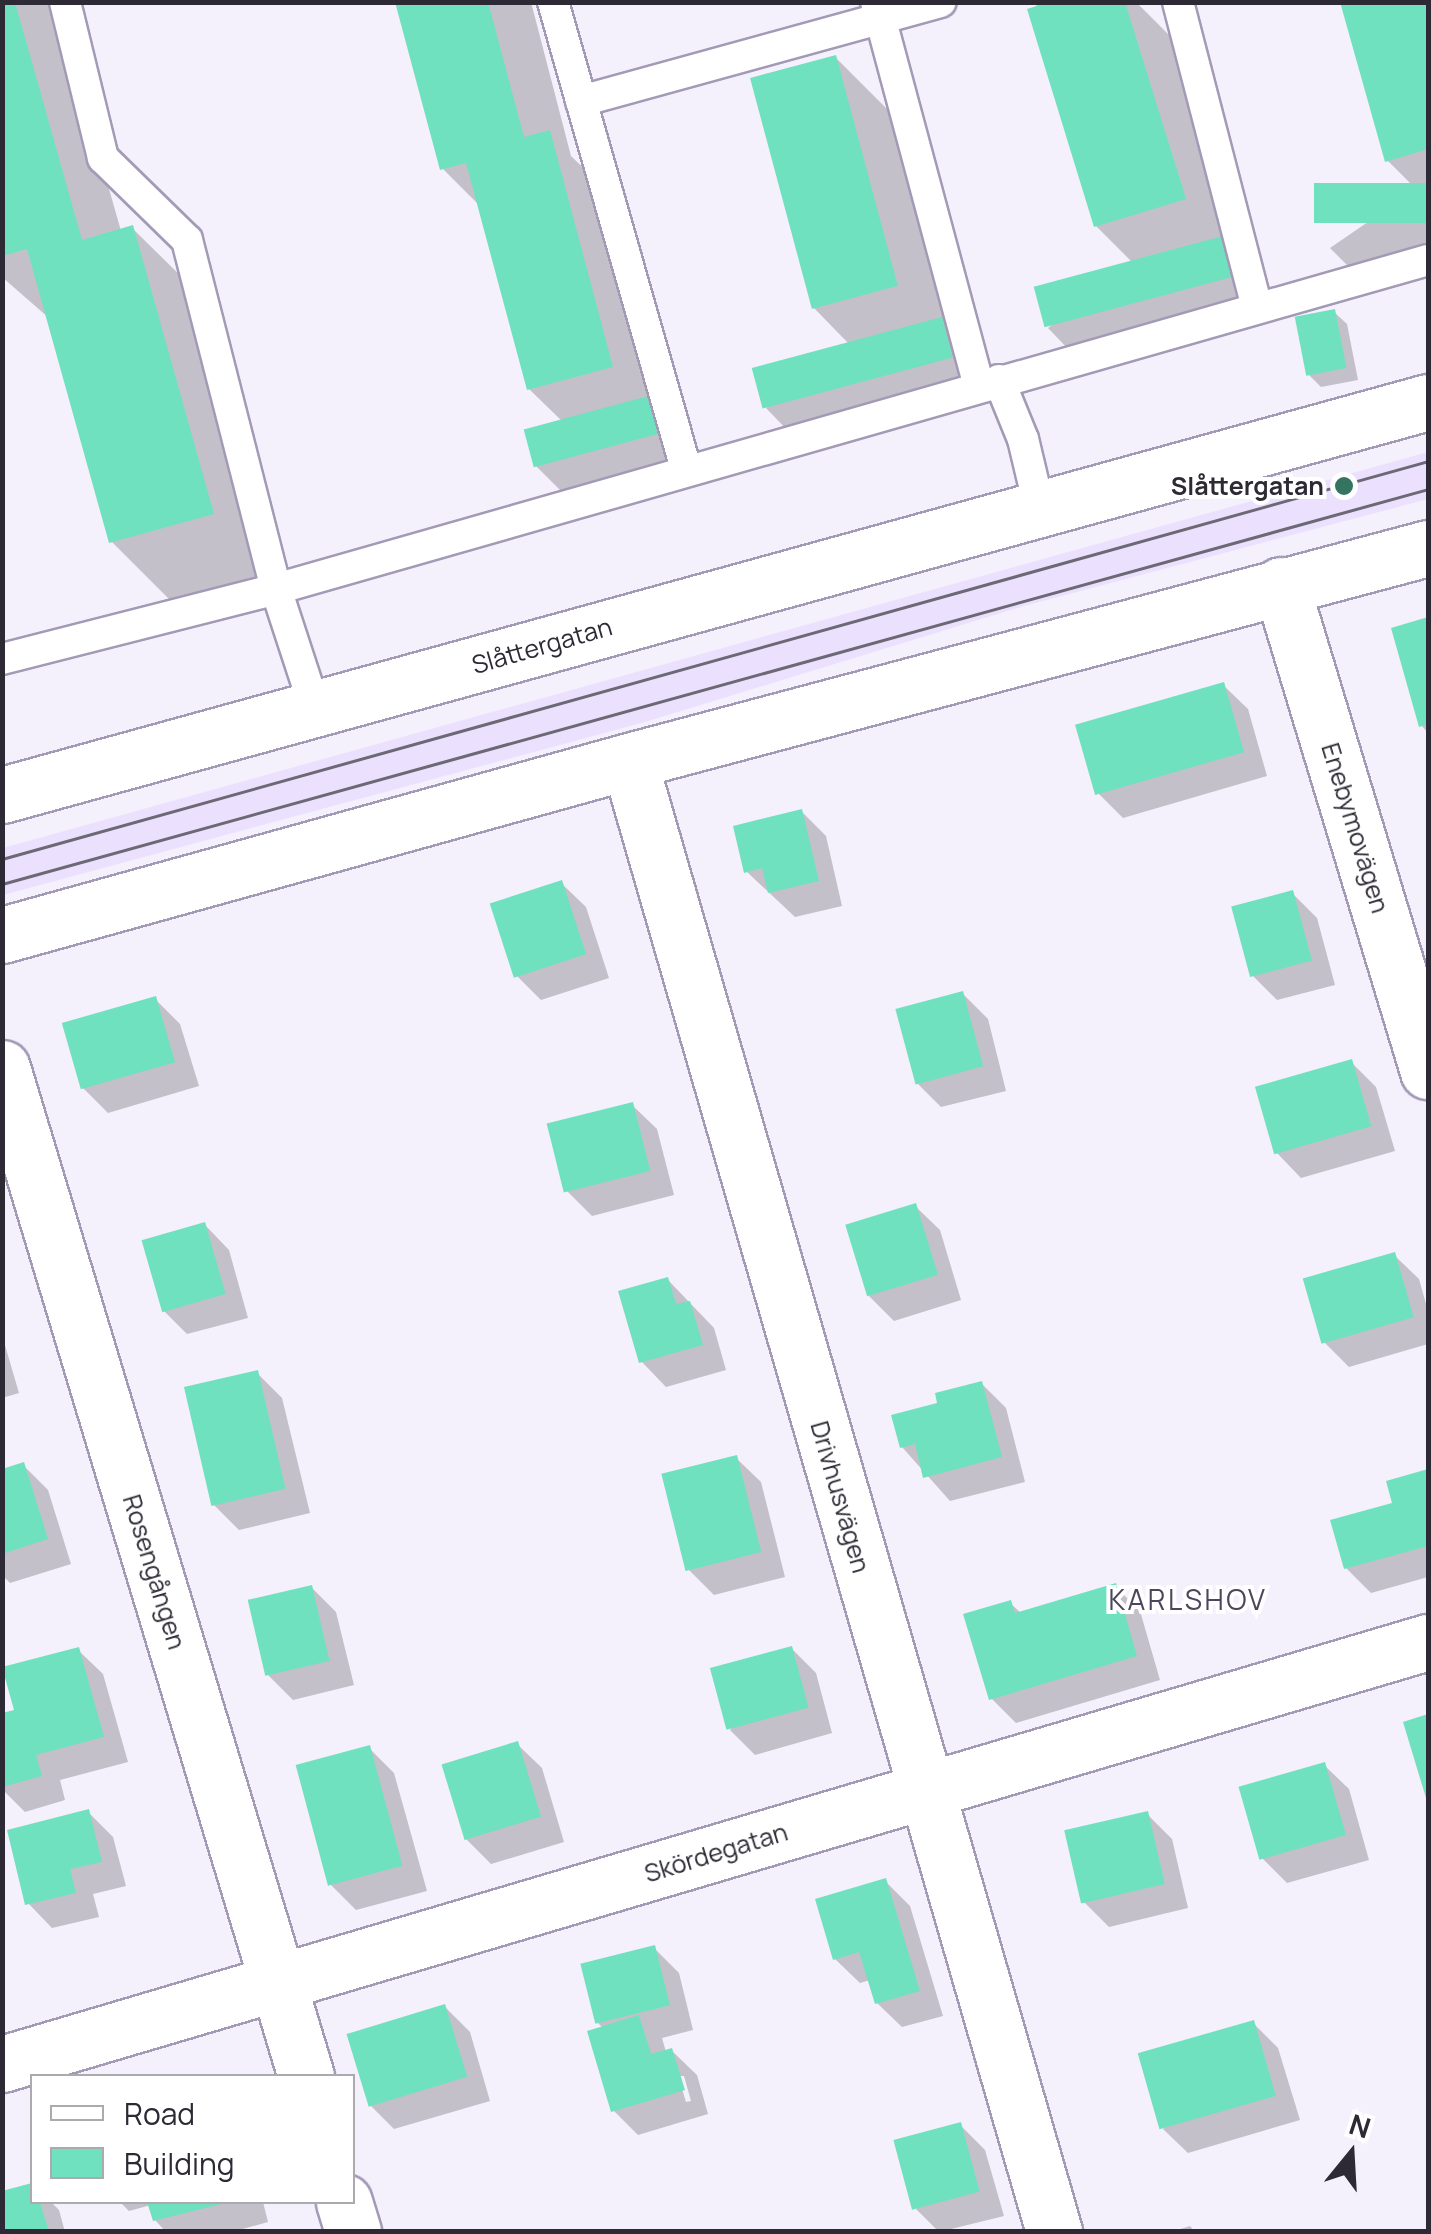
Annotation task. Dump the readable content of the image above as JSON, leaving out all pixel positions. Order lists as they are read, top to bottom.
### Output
{
  "streets": {
    "street": [
      "Slåttergatan",
      "Enebymovägen",
      "Drivhusvägen",
      "Rosengången",
      "Skördegatan"
    ]
  },
  "crossings": [
    ["Drivhusvägen", "Skördegatan"],
    ["Rosengången", "Skördegatan"]
  ],
  "districts": ["KARLSHOV"],
  "places": ["Slåttergatan"],
  "legend": ["Road", "Building"],
  "north": "top"
}
